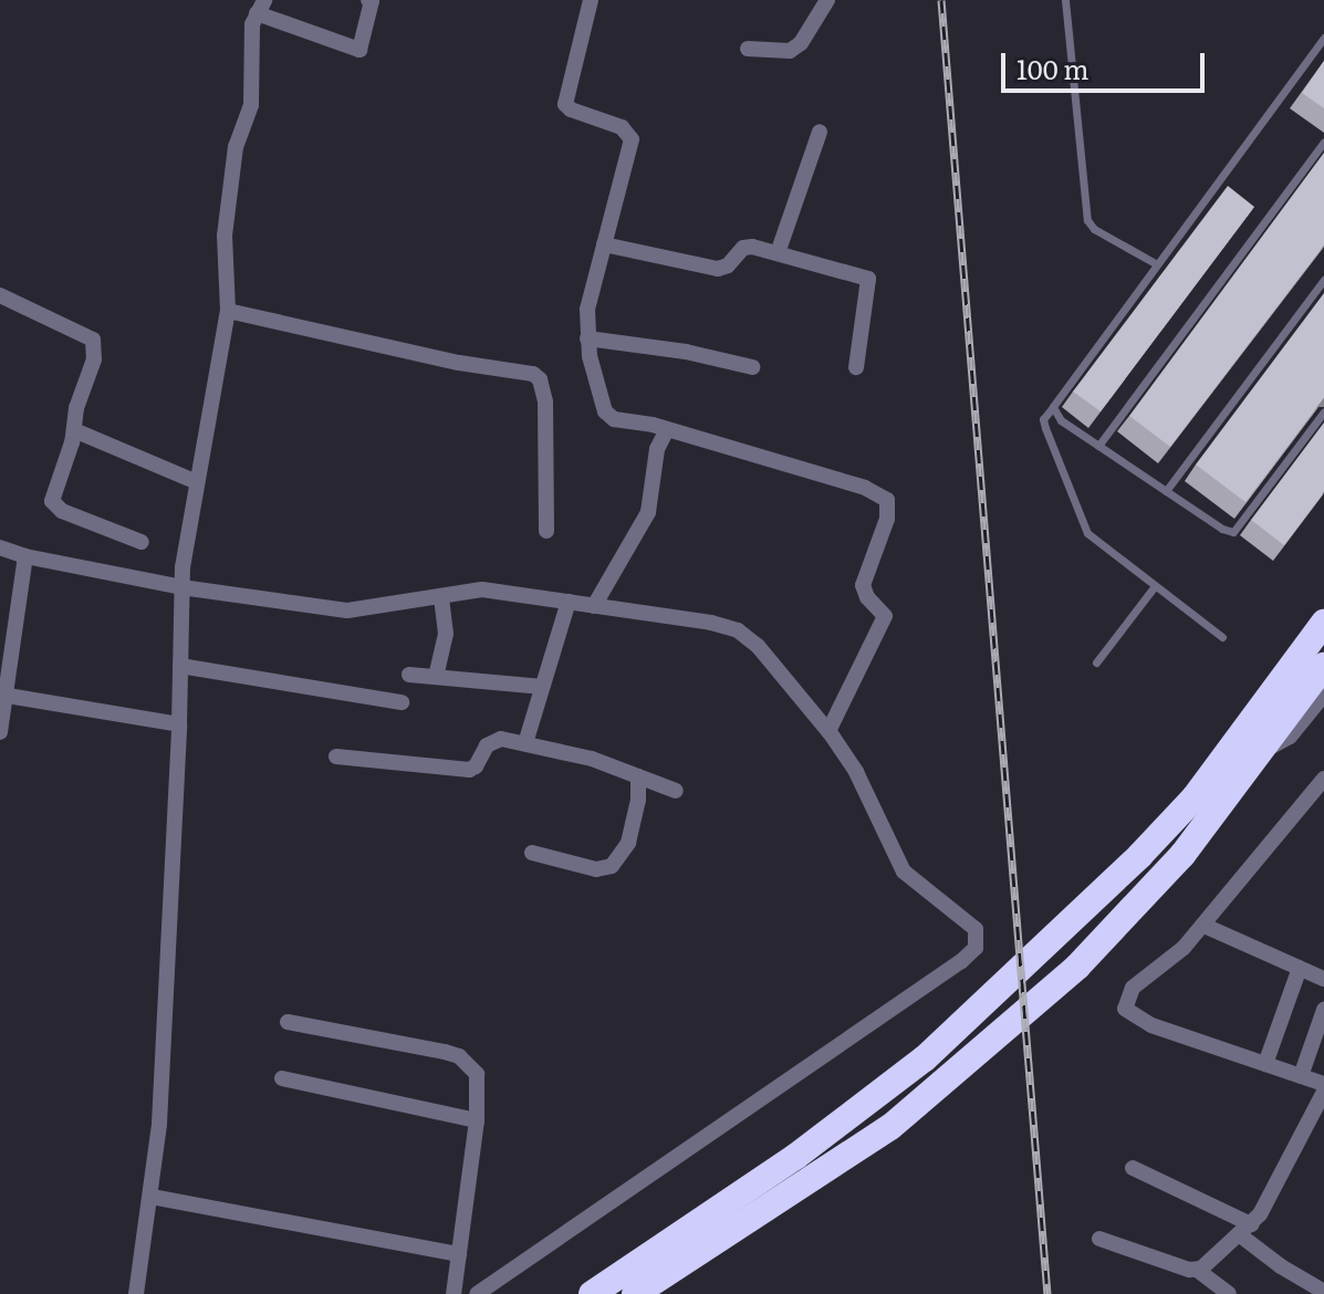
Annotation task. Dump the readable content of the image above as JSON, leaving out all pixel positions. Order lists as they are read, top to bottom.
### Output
{
  "scale_bar": "100 m"
}
